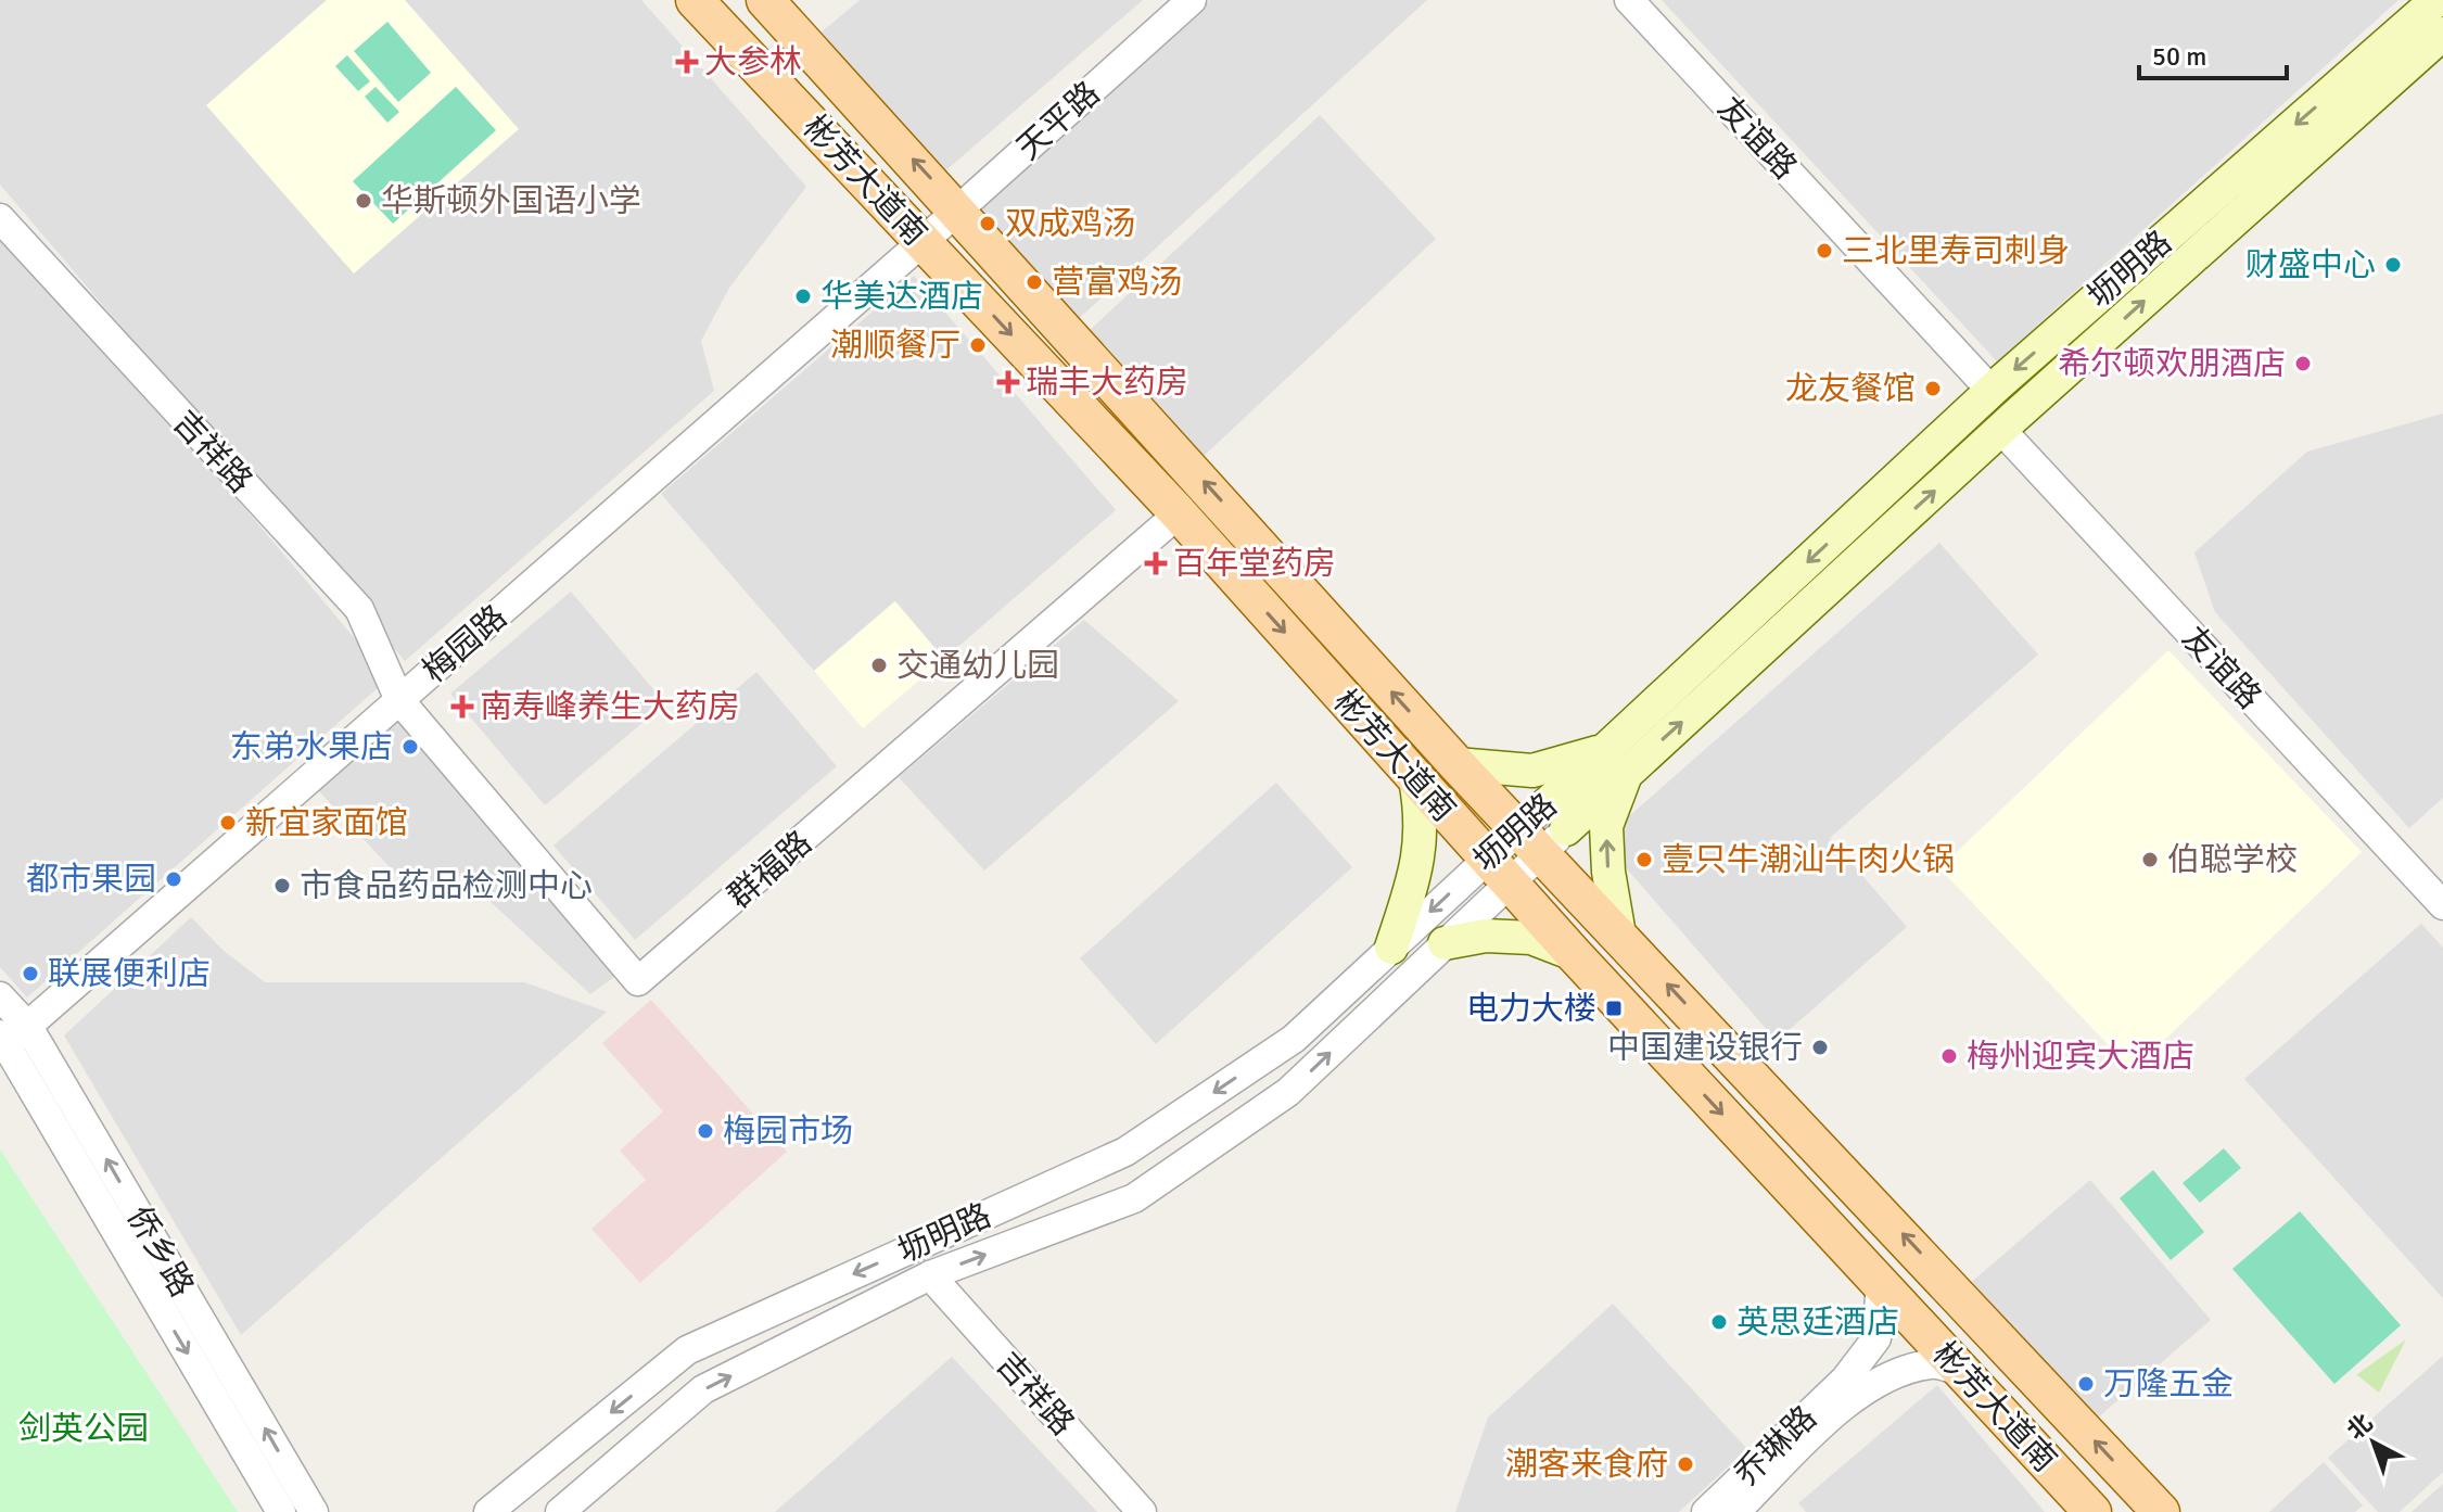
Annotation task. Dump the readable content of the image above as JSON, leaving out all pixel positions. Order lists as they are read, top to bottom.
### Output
{
  "streets": {
    "main road": ["彬芳大道南", "坜明路"],
    "street": [
      "天平路",
      "友谊路",
      "吉祥路",
      "梅园路",
      "群福路",
      "侨乡路",
      "乔琳路"
    ]
  },
  "crossings": [
    ["天平路", "彬芳大道南"],
    ["天平路", "梅园路"],
    ["友谊路", "坜明路"],
    ["彬芳大道南", "坜明路"],
    ["彬芳大道南", "梅园路"],
    ["彬芳大道南", "群福路"],
    ["坜明路", "吉祥路"],
    ["吉祥路", "梅园路"],
    ["吉祥路", "群福路"],
    ["梅园路", "群福路"],
    ["梅园路", "侨乡路"]
  ],
  "parks": ["剑英公园"],
  "places": {
    "health": [
      "大参林",
      "瑞丰大药房",
      "百年堂药房",
      "南寿峰养生大药房"
    ],
    "other": [
      "华斯顿外国语小学",
      "双成鸡汤",
      "三北里寿司刺身",
      "财盛中心",
      "营富鸡汤",
      "华美达酒店",
      "潮顺餐厅",
      "希尔顿欢朋酒店",
      "龙友餐馆",
      "交通幼儿园",
      "东弟水果店",
      "新宜家面馆",
      "壹只牛潮汕牛肉火锅",
      "伯聪学校",
      "都市果园",
      "市食品药品检测中心",
      "联展便利店",
      "中国建设银行",
      "梅州迎宾大酒店",
      "梅园市场",
      "英思廷酒店",
      "万隆五金",
      "潮客来食府"
    ],
    "transit": ["电力大楼"]
  },
  "scale_bar": "50 m",
  "north": "top left"
}
